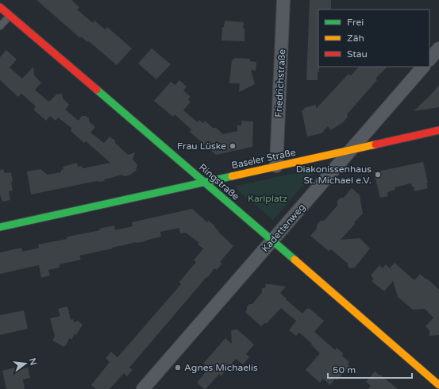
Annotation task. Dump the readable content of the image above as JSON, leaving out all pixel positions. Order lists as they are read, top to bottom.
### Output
{
  "streets": {
    "street": [
      "Friedrichstraße",
      "Baseler Straße",
      "Ringstraße",
      "Kadettenweg"
    ]
  },
  "crossings": [
    ["Friedrichstraße", "Baseler Straße"],
    ["Baseler Straße", "Ringstraße"],
    ["Baseler Straße", "Kadettenweg"],
    ["Ringstraße", "Kadettenweg"]
  ],
  "parks": ["Karlplatz"],
  "places": ["Frau Lüske", "Diakonissenhaus St. Michael e.V.", "Agnes Michaelis"],
  "legend": ["Frei", "Zäh", "Stau"],
  "scale_bar": "50 m",
  "north": "right"
}
